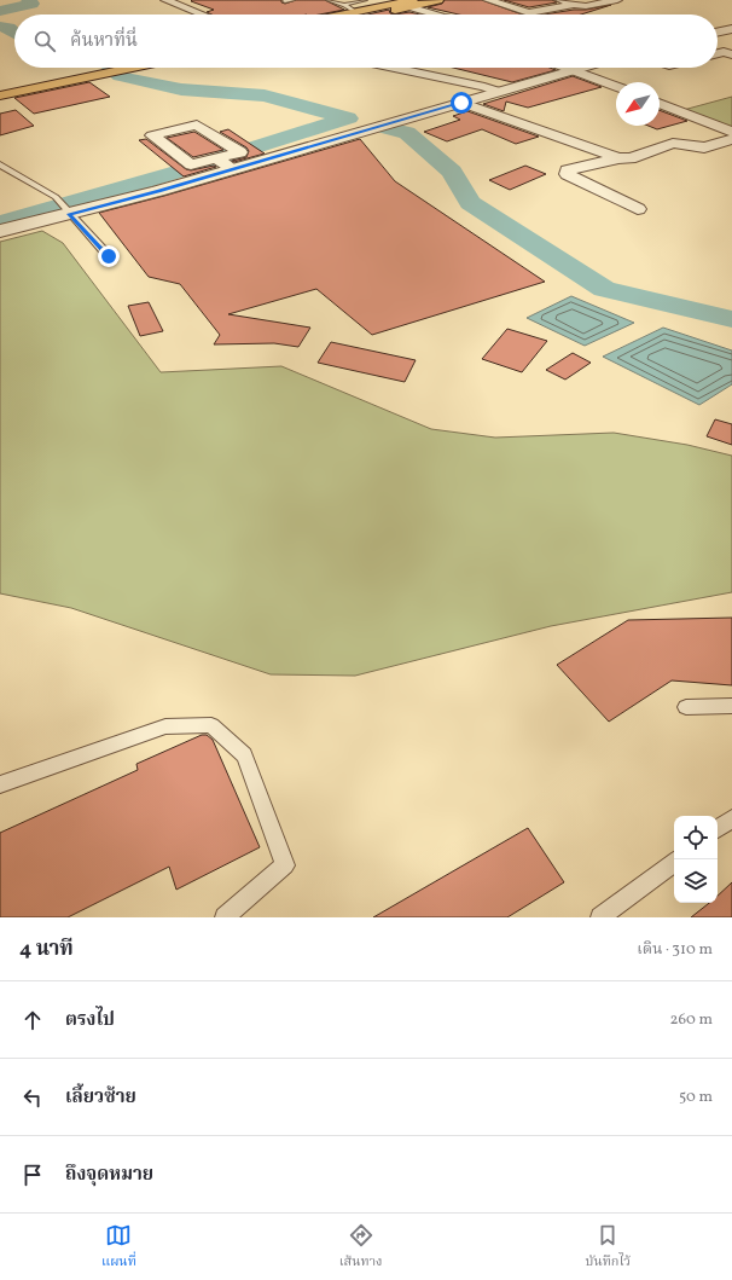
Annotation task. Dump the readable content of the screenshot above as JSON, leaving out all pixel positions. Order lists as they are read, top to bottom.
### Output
{
  "north": "bottom left",
  "page": {
    "search": "ค้นหาที่นี่",
    "heading": ["4 นาที", "เดิน · 310 m"],
    "list": [
      ["ตรงไป", "260 m"],
      ["เลี้ยวซ้าย", "50 m"],
      "ถึงจุดหมาย"
    ],
    "nav": ["แผนที่", "เส้นทาง", "บันทึกไว้"]
  }
}
